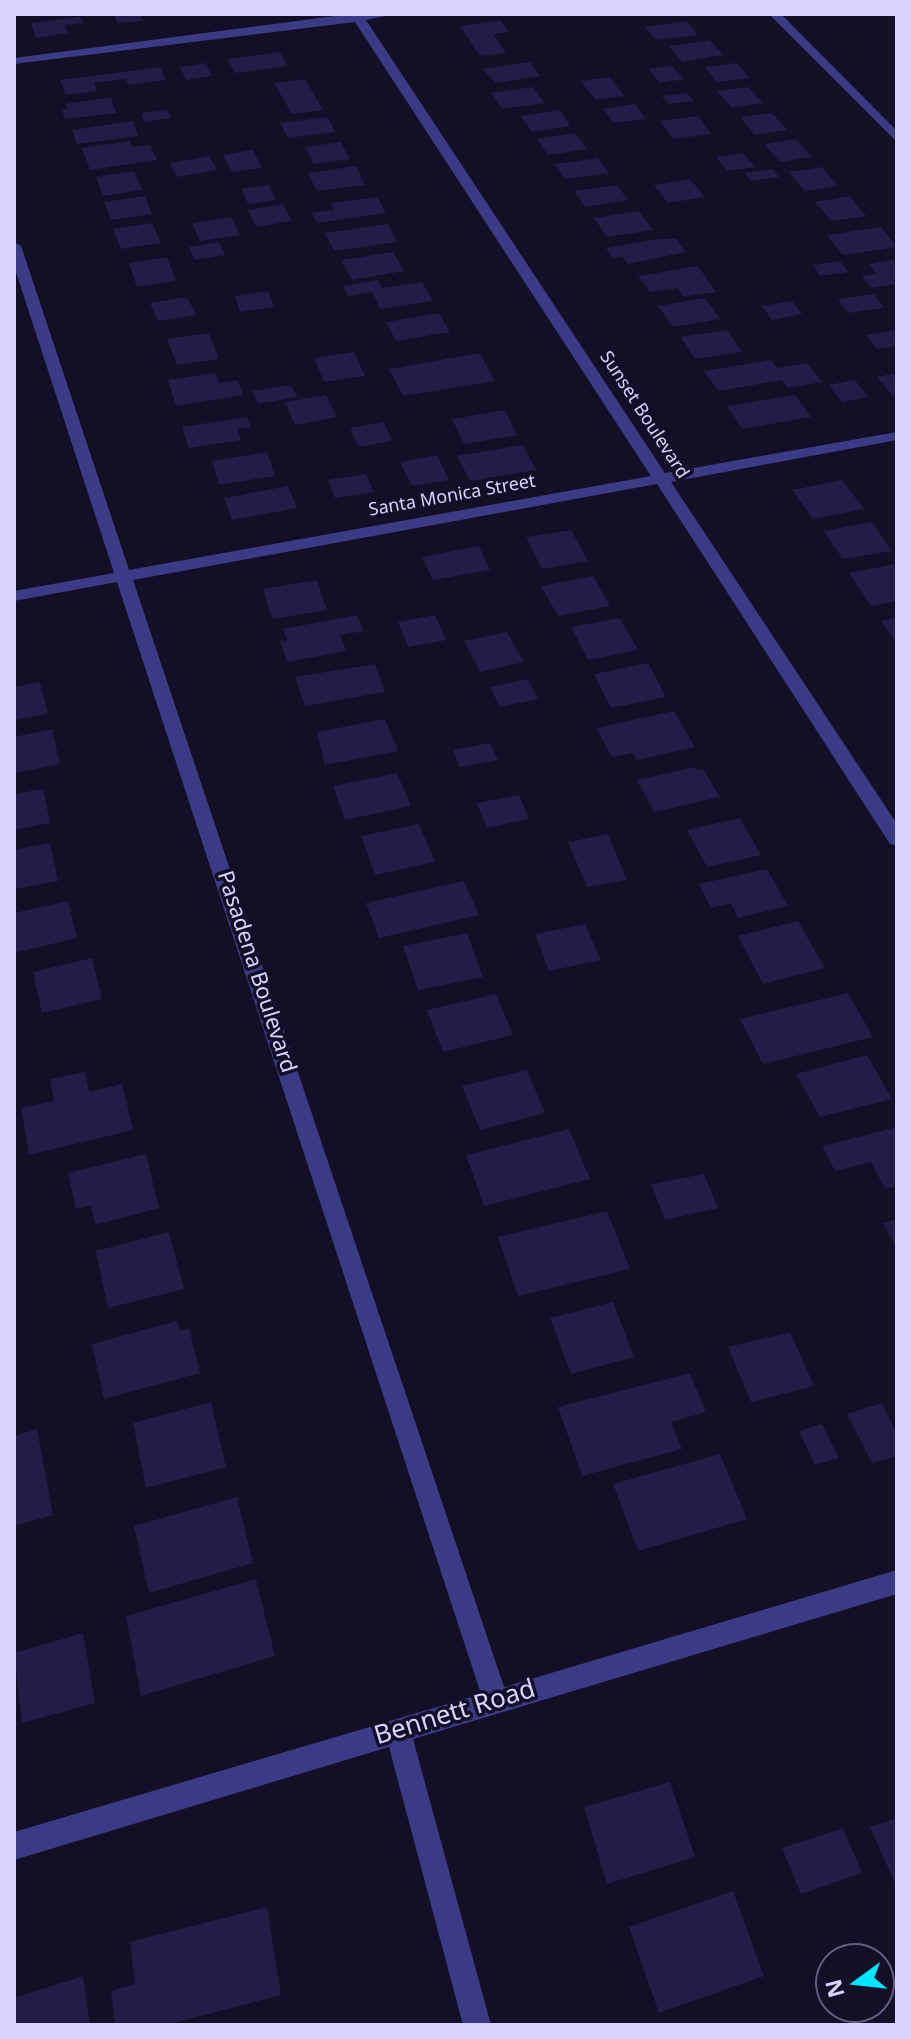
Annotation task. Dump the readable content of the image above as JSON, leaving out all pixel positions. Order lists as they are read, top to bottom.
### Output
{
  "streets": {
    "street": [
      "Sunset Boulevard",
      "Santa Monica Street",
      "Pasadena Boulevard",
      "Bennett Road"
    ]
  },
  "crossings": [
    ["Sunset Boulevard", "Santa Monica Street"],
    ["Santa Monica Street", "Pasadena Boulevard"],
    ["Pasadena Boulevard", "Bennett Road"]
  ],
  "north": "left"
}
